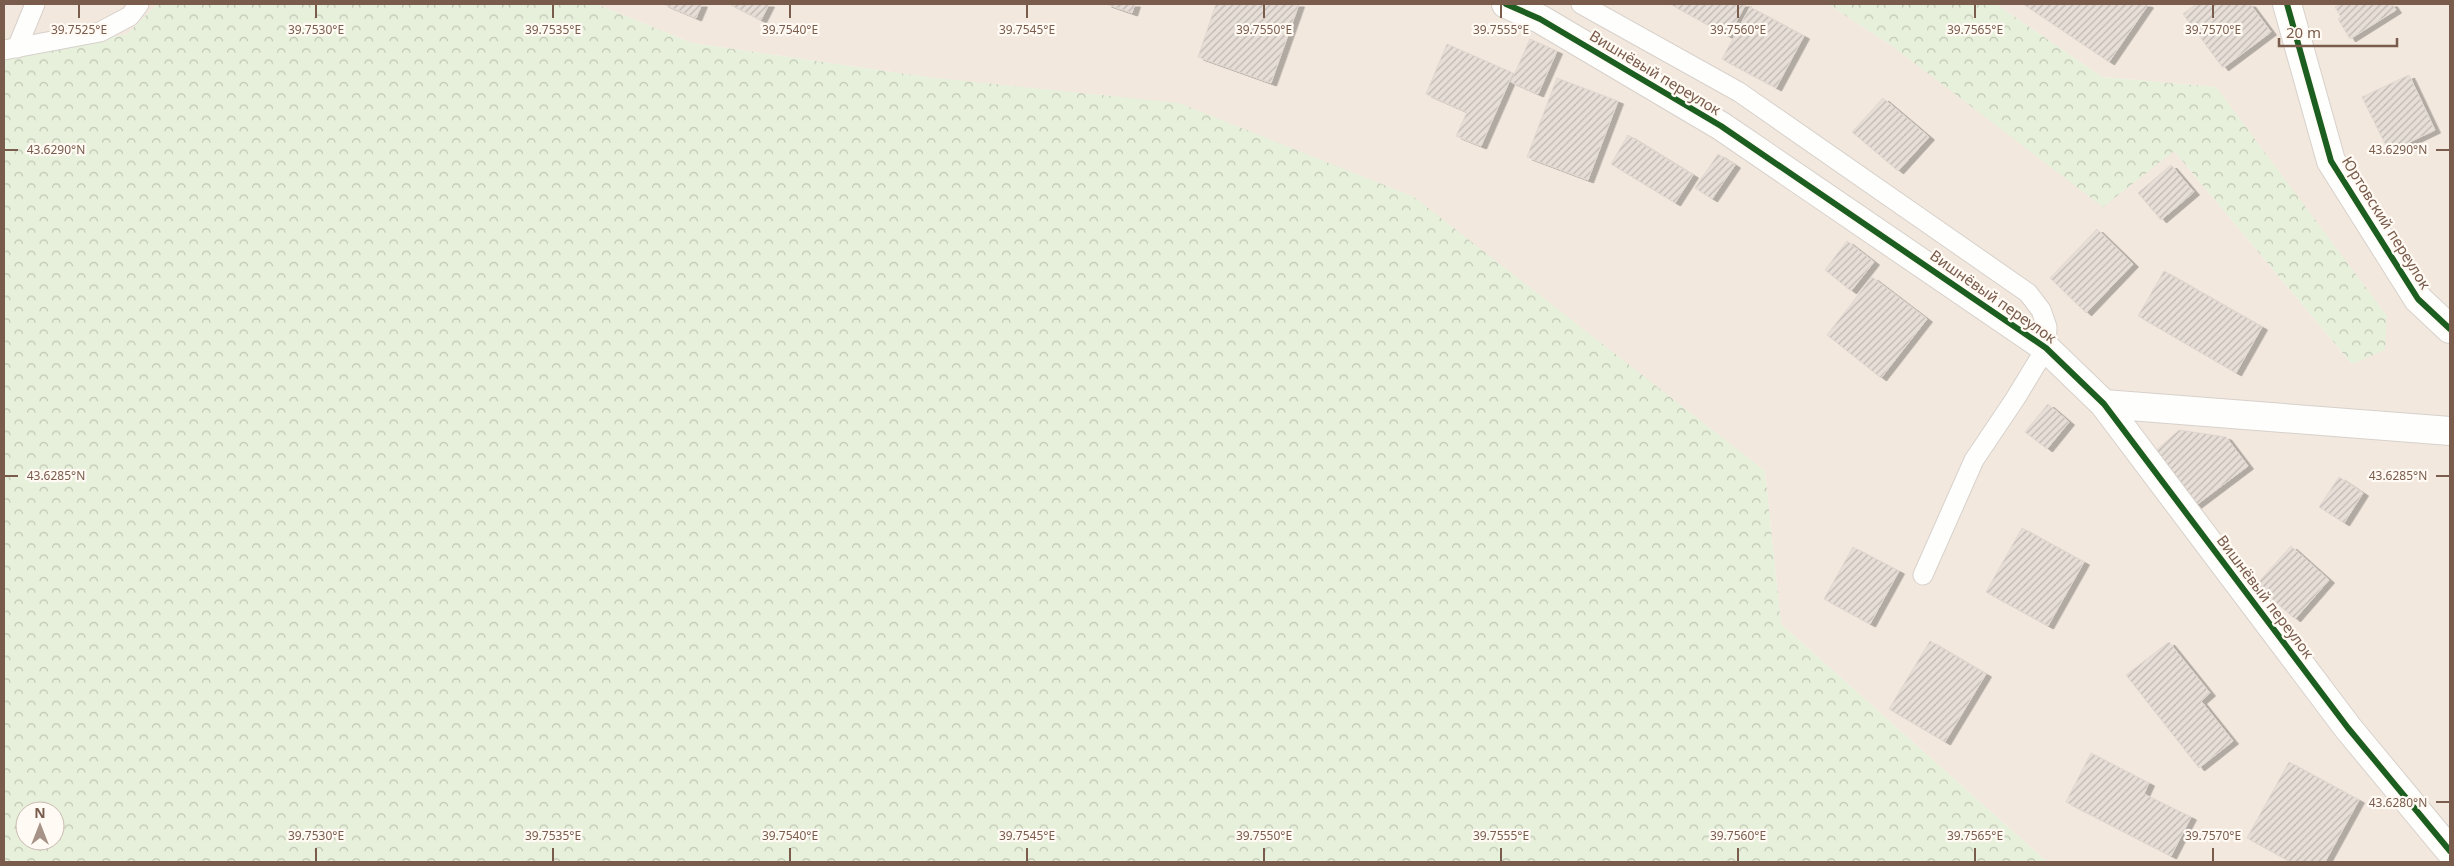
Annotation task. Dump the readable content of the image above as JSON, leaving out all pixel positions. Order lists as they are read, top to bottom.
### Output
{
  "streets": {
    "street": ["Вишнёвый переулок", "Юртовский переулок"]
  },
  "scale_bar": "20 m",
  "north": "top",
  "coordinates": [
    "39.7525°E",
    "39.7530°E",
    "39.7535°E",
    "39.7540°E",
    "39.7545°E",
    "39.7550°E",
    "39.7555°E",
    "39.7560°E",
    "39.7565°E",
    "39.7570°E",
    "43.6290°N",
    "43.6285°N",
    "43.6280°N"
  ]
}
